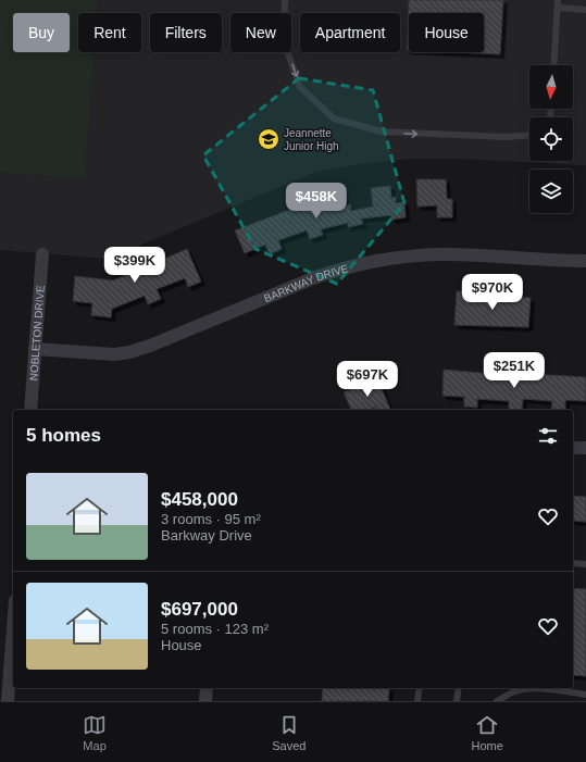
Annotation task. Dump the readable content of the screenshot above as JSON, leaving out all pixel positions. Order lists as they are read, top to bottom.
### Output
{
  "streets": {
    "street": ["BARKWAY DRIVE", "NOBLETON DRIVE"]
  },
  "crossings": [
    ["BARKWAY DRIVE", "NOBLETON DRIVE"]
  ],
  "places": {
    "school or university": ["Jeannette Junior High"]
  },
  "north": "bottom",
  "page": {
    "chip": [
      "Buy",
      "Rent",
      "Filters",
      "New",
      "Apartment",
      "House"
    ],
    "price": [
      "$458K",
      "$399K",
      "$970K",
      "$251K",
      "$697K"
    ],
    "heading": "5 homes",
    "list": [
      {
        "name": "$458,000",
        "note": "3 rooms · 95 m² · Barkway Drive"
      },
      {
        "name": "$697,000",
        "note": "5 rooms · 123 m² · House"
      }
    ],
    "tabs": ["Map", "Saved", "Home"]
  }
}
